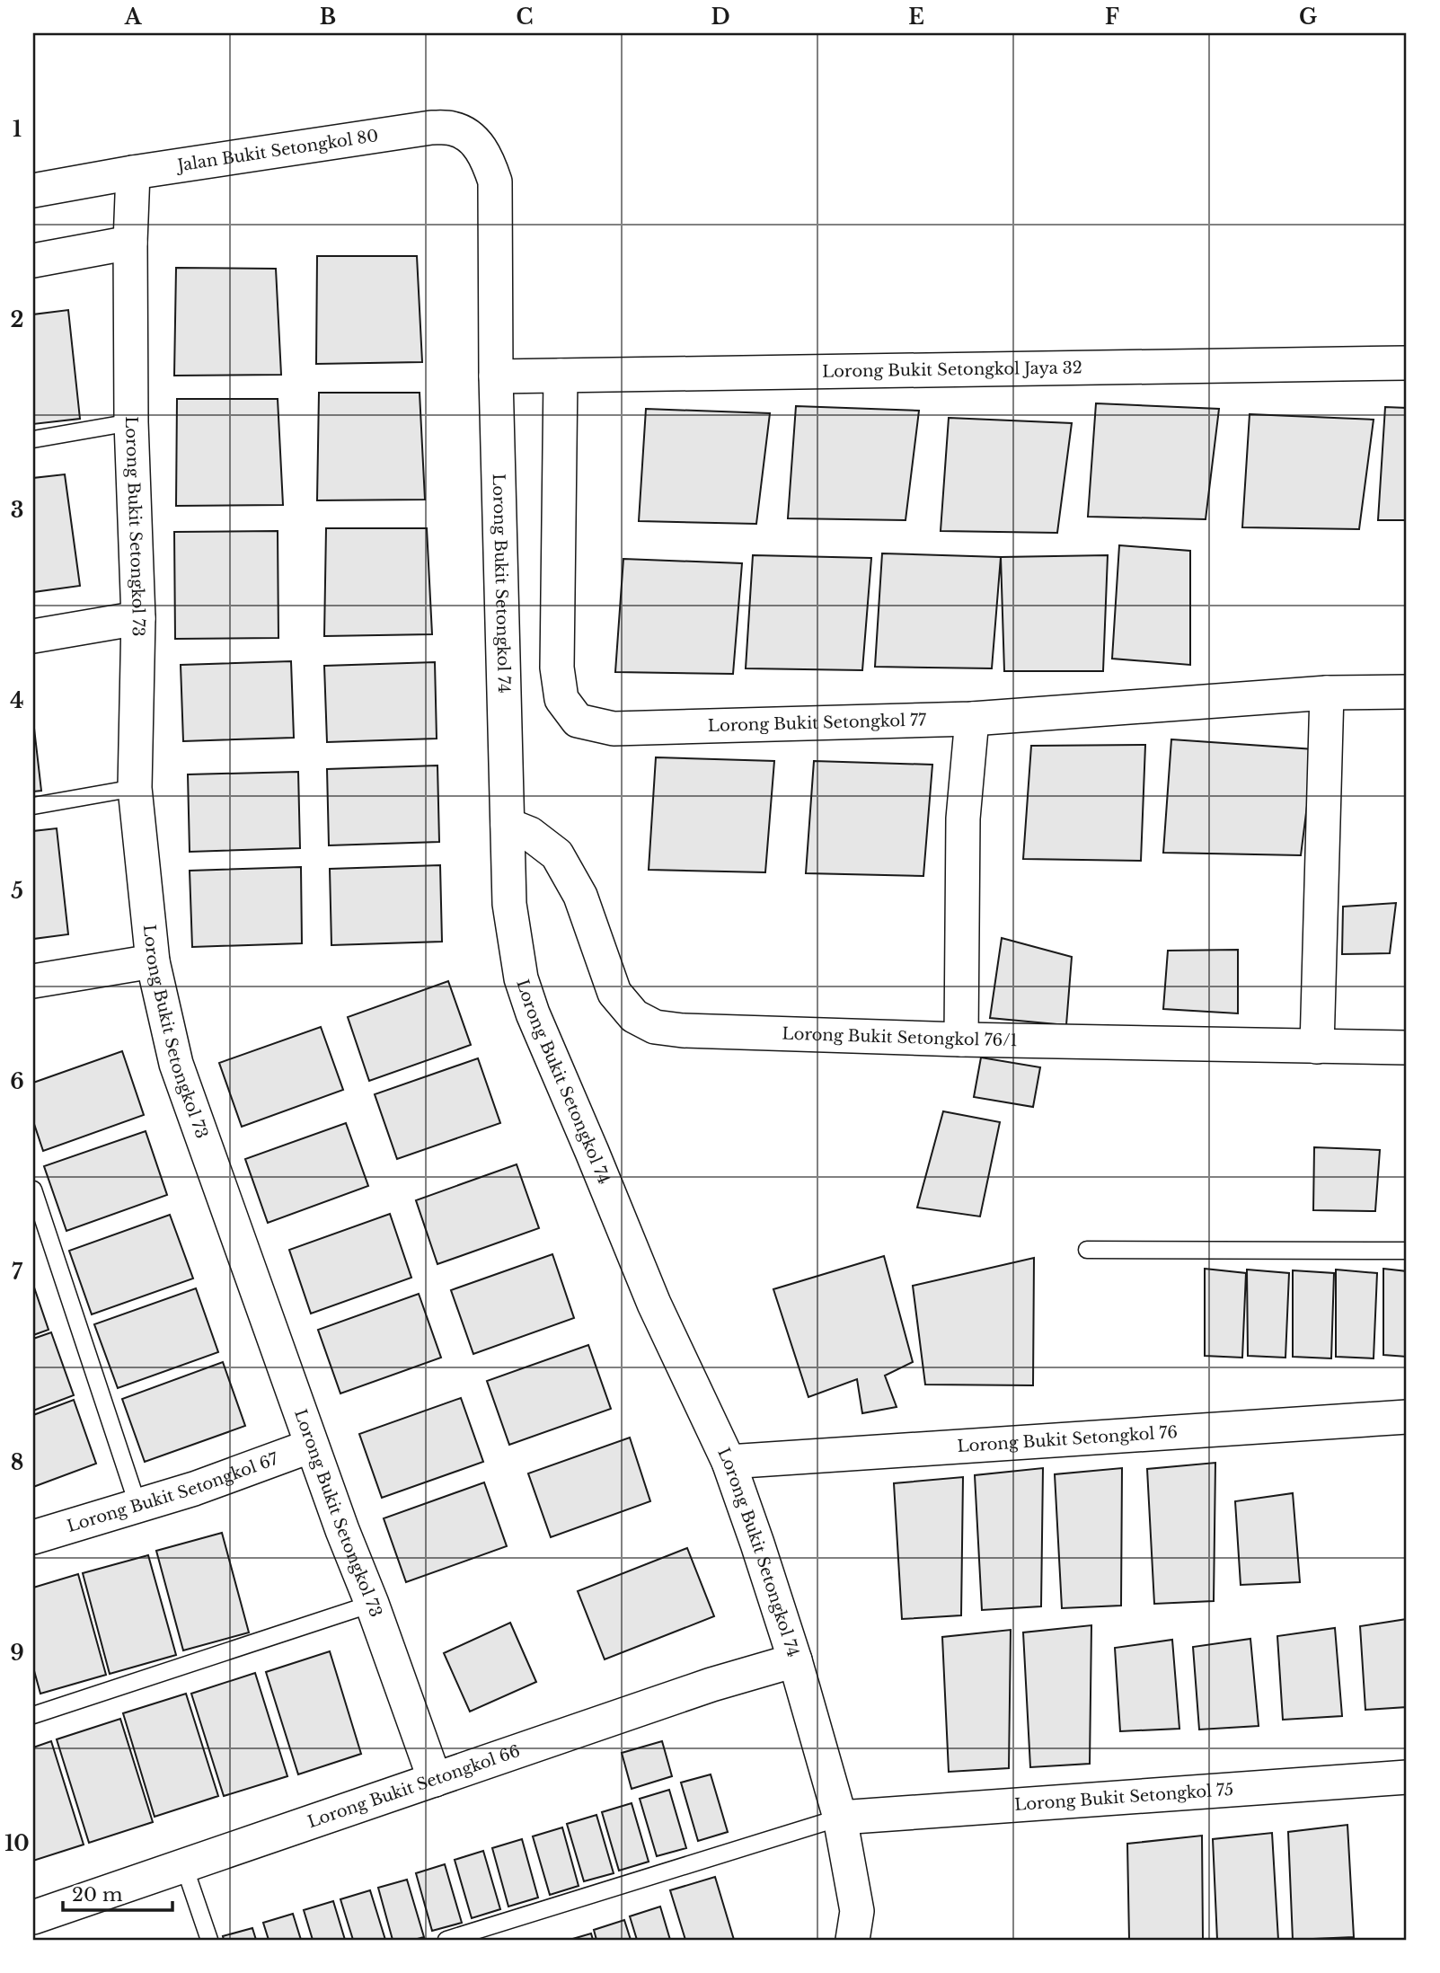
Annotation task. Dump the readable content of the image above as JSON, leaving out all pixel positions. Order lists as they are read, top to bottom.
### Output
{
  "streets": {
    "street": [
      "Jalan Bukit Setongkol 80",
      "Lorong Bukit Setongkol Jaya 32",
      "Lorong Bukit Setongkol 73",
      "Lorong Bukit Setongkol 74",
      "Lorong Bukit Setongkol 77",
      "Lorong Bukit Setongkol 76/1",
      "Lorong Bukit Setongkol 76",
      "Lorong Bukit Setongkol 67",
      "Lorong Bukit Setongkol 66",
      "Lorong Bukit Setongkol 75"
    ]
  },
  "crossings": [
    ["Jalan Bukit Setongkol 80", "Lorong Bukit Setongkol 73"],
    ["Jalan Bukit Setongkol 80", "Lorong Bukit Setongkol 74"],
    ["Lorong Bukit Setongkol Jaya 32", "Lorong Bukit Setongkol 74"],
    ["Lorong Bukit Setongkol Jaya 32", "Lorong Bukit Setongkol 77"],
    ["Lorong Bukit Setongkol 73", "Lorong Bukit Setongkol 67"],
    ["Lorong Bukit Setongkol 73", "Lorong Bukit Setongkol 66"],
    ["Lorong Bukit Setongkol 74", "Lorong Bukit Setongkol 76/1"],
    ["Lorong Bukit Setongkol 74", "Lorong Bukit Setongkol 76"],
    ["Lorong Bukit Setongkol 74", "Lorong Bukit Setongkol 66"],
    ["Lorong Bukit Setongkol 74", "Lorong Bukit Setongkol 75"]
  ],
  "scale_bar": "20 m",
  "grid": {
    "columns": [
      "A",
      "B",
      "C",
      "D",
      "E",
      "F",
      "G"
    ],
    "rows": [
      "1",
      "2",
      "3",
      "4",
      "5",
      "6",
      "7",
      "8",
      "9",
      "10"
    ]
  }
}
